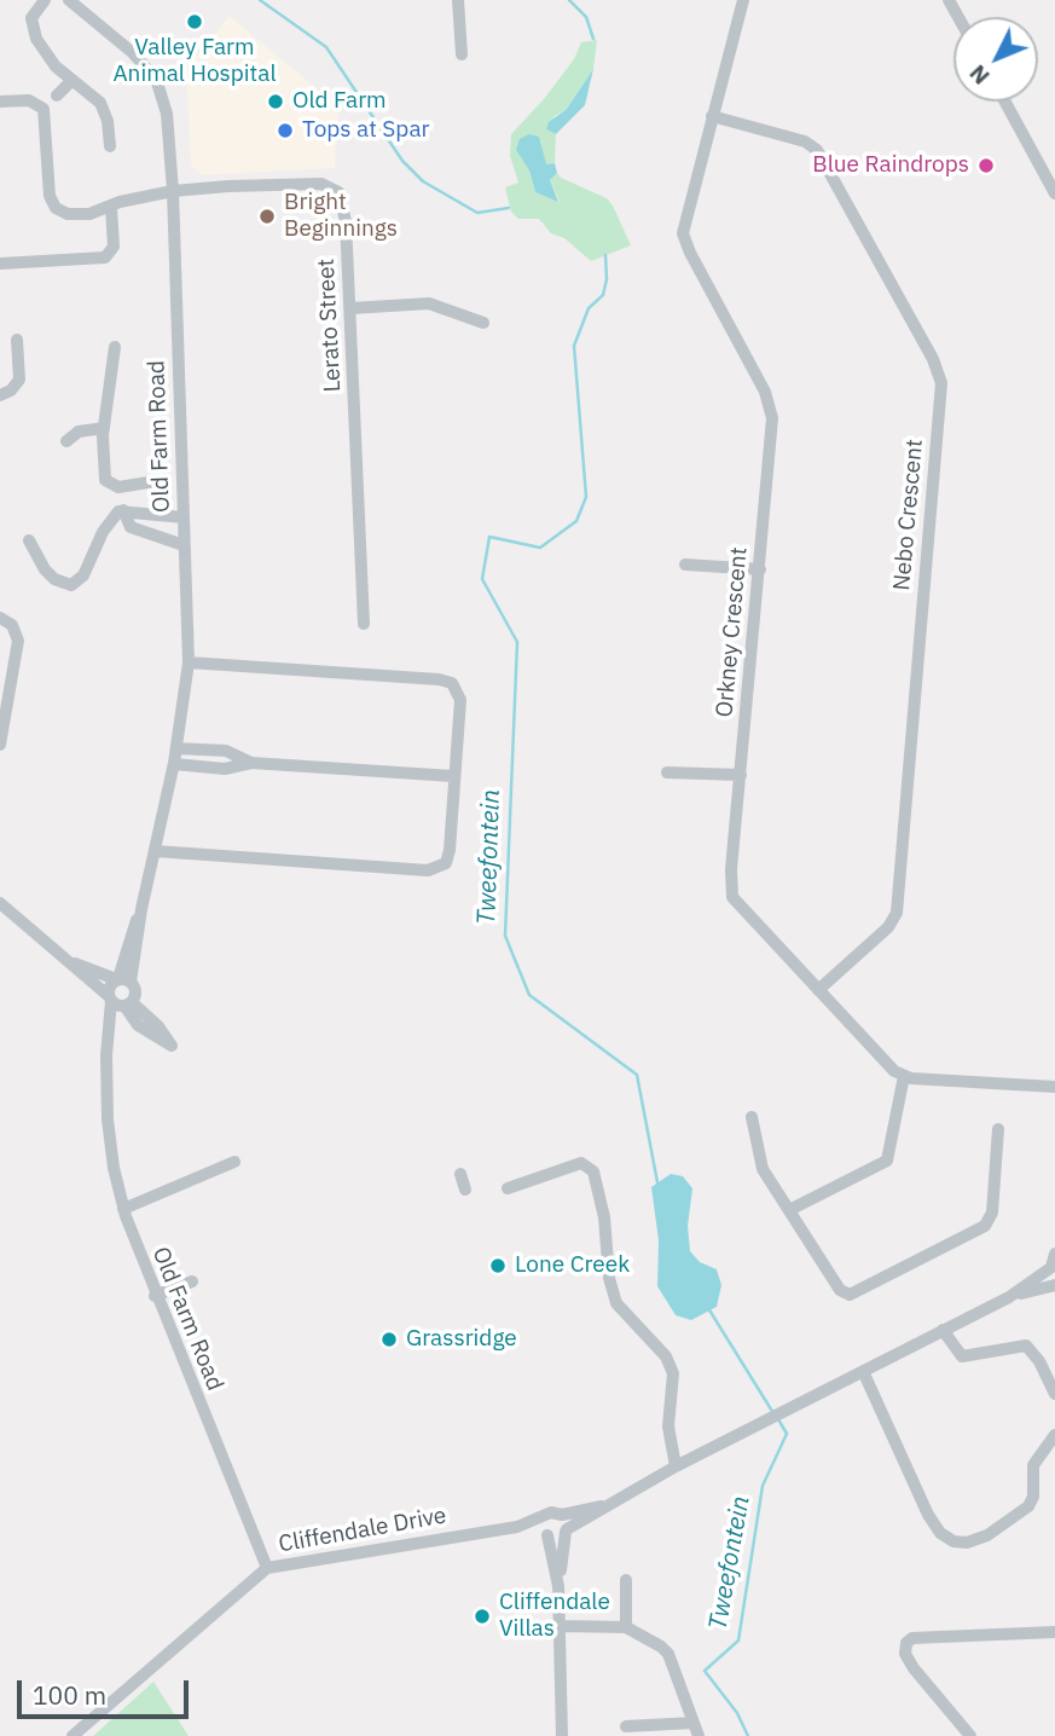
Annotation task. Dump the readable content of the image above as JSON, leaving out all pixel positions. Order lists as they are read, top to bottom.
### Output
{
  "streets": {
    "street": [
      "Lerato Street",
      "Old Farm Road",
      "Nebo Crescent",
      "Orkney Crescent",
      "Cliffendale Drive"
    ]
  },
  "crossings": [
    ["Lerato Street", "Old Farm Road"],
    ["Old Farm Road", "Cliffendale Drive"],
    ["Nebo Crescent", "Orkney Crescent"]
  ],
  "water": ["Tweefontein"],
  "places": [
    "Valley Farm Animal Hospital",
    "Old Farm",
    "Tops at Spar",
    "Blue Raindrops",
    "Bright Beginnings",
    "Lone Creek",
    "Grassridge",
    "Cliffendale Villas"
  ],
  "scale_bar": "100 m",
  "north": "bottom left"
}
